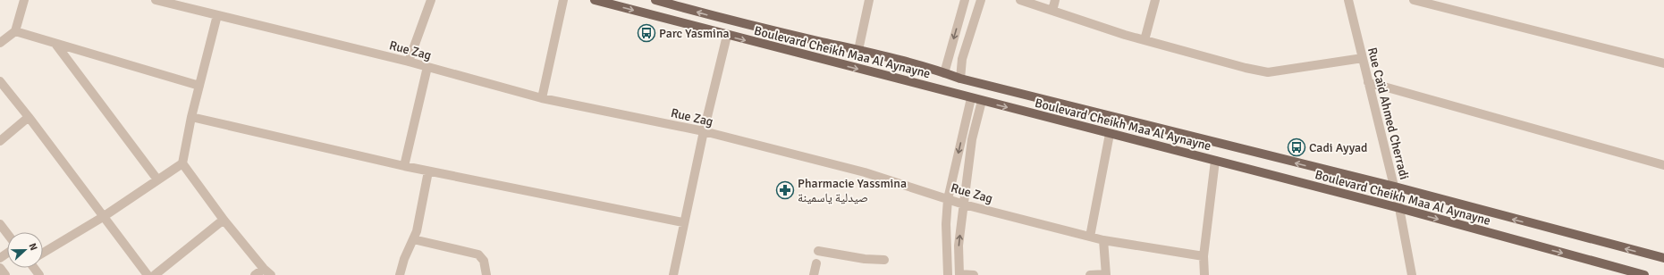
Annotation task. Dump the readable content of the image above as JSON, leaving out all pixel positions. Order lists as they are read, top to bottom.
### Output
{
  "streets": {
    "main road": ["Boulevard Cheikh Maa Al Aynayne"],
    "street": ["Rue Zag", "Rue Caïd Ahmed Cherradi"]
  },
  "crossings": [
    ["Boulevard Cheikh Maa Al Aynayne", "Rue Caïd Ahmed Cherradi"]
  ],
  "places": {
    "bus stop": ["Parc Yasmina", "Cadi Ayyad"],
    "pharmacy": ["Pharmacie Yassmina صيدلية ياسمينة"]
  },
  "north": "right"
}
